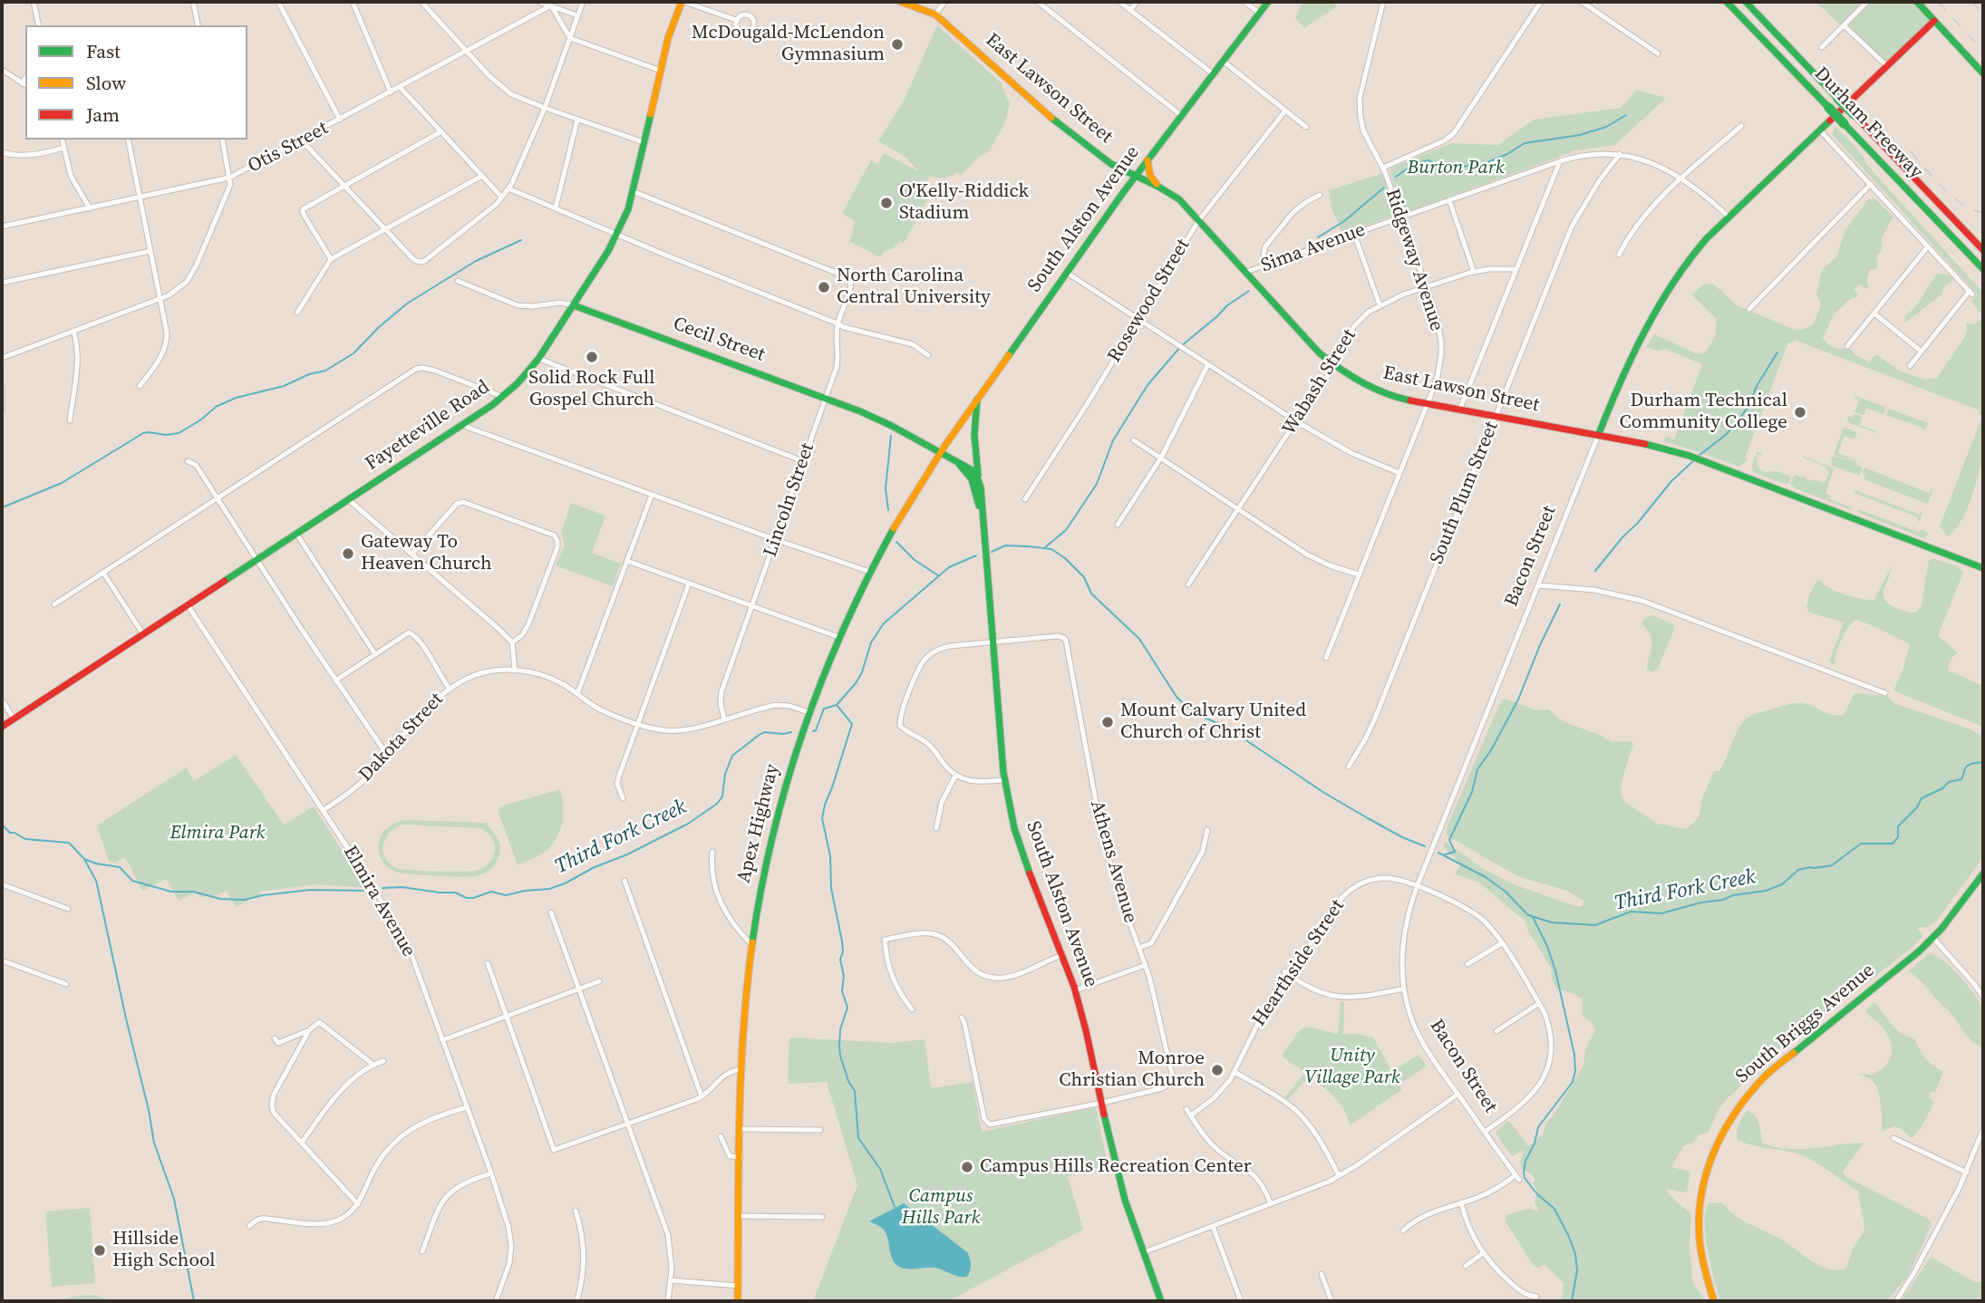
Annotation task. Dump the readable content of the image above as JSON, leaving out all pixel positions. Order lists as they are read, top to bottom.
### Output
{
  "streets": {
    "main road": [
      "East Lawson Street",
      "Durham Freeway",
      "South Alston Avenue",
      "Cecil Street",
      "Fayetteville Road",
      "Bacon Street",
      "Apex Highway",
      "South Briggs Avenue"
    ],
    "street": [
      "Otis Street",
      "Sima Avenue",
      "Ridgeway Avenue",
      "Rosewood Street",
      "Wabash Street",
      "South Plum Street",
      "Lincoln Street",
      "Dakota Street",
      "Athens Avenue",
      "Elmira Avenue",
      "Hearthside Street"
    ]
  },
  "crossings": [
    ["East Lawson Street", "South Alston Avenue"],
    ["East Lawson Street", "Sima Avenue"],
    ["East Lawson Street", "Ridgeway Avenue"],
    ["East Lawson Street", "Rosewood Street"],
    ["East Lawson Street", "Wabash Street"],
    ["East Lawson Street", "South Plum Street"],
    ["East Lawson Street", "Bacon Street"],
    ["South Alston Avenue", "Apex Highway"],
    ["South Alston Avenue", "Athens Avenue"],
    ["Sima Avenue", "Ridgeway Avenue"],
    ["Sima Avenue", "South Plum Street"],
    ["Sima Avenue", "Bacon Street"],
    ["Ridgeway Avenue", "Wabash Street"],
    ["Cecil Street", "Fayetteville Road"],
    ["Cecil Street", "Lincoln Street"],
    ["Cecil Street", "Apex Highway"],
    ["Fayetteville Road", "Lincoln Street"],
    ["Fayetteville Road", "Elmira Avenue"],
    ["Lincoln Street", "Dakota Street"],
    ["Bacon Street", "Hearthside Street"],
    ["Dakota Street", "Apex Highway"],
    ["Dakota Street", "Elmira Avenue"]
  ],
  "water": ["Third Fork Creek"],
  "parks": [
    "Burton Park",
    "Elmira Park",
    "Unity Village Park",
    "Campus Hills Park"
  ],
  "places": [
    "McDougald-McLendon Gymnasium",
    "O'Kelly-Riddick Stadium",
    "North Carolina Central University",
    "Solid Rock Full Gospel Church",
    "Durham Technical Community College",
    "Gateway To Heaven Church",
    "Mount Calvary United Church of Christ",
    "Monroe Christian Church",
    "Campus Hills Recreation Center",
    "Hillside High School"
  ],
  "legend": ["Fast", "Slow", "Jam"]
}
